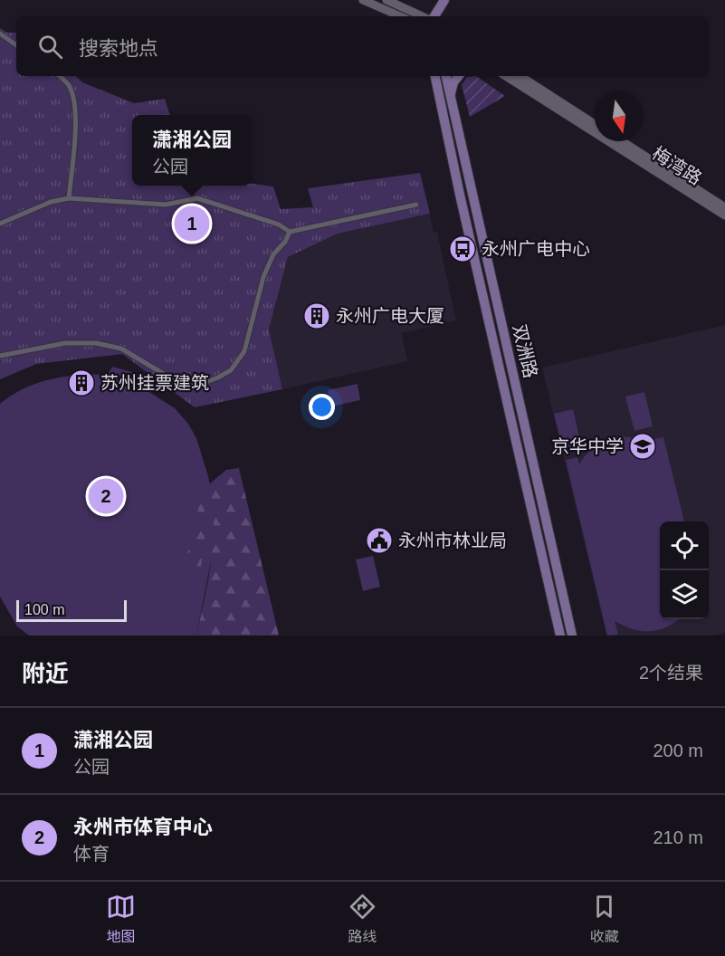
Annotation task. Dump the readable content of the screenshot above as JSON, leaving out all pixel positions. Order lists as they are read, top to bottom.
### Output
{
  "streets": {
    "main road": ["双洲路"],
    "street": ["梅湾路"]
  },
  "places": {
    "bus stop": ["永州广电中心"],
    "building": ["永州广电大厦", "苏州挂票建筑"],
    "school or university": ["京华中学"],
    "public building": ["永州市林业局"]
  },
  "scale_bar": "100 m",
  "north": "bottom",
  "page": {
    "search": "搜索地点",
    "popup": ["潇湘公园", "公园"],
    "pins": ["1", "2"],
    "scale": "100 m",
    "heading": ["附近", "2个结果"],
    "list": [
      {
        "mark": "1",
        "name": "潇湘公园",
        "note": "公园",
        "value": "200 m"
      },
      {
        "mark": "2",
        "name": "永州市体育中心",
        "note": "体育",
        "value": "210 m"
      }
    ],
    "nav": ["地图", "路线", "收藏"]
  }
}
